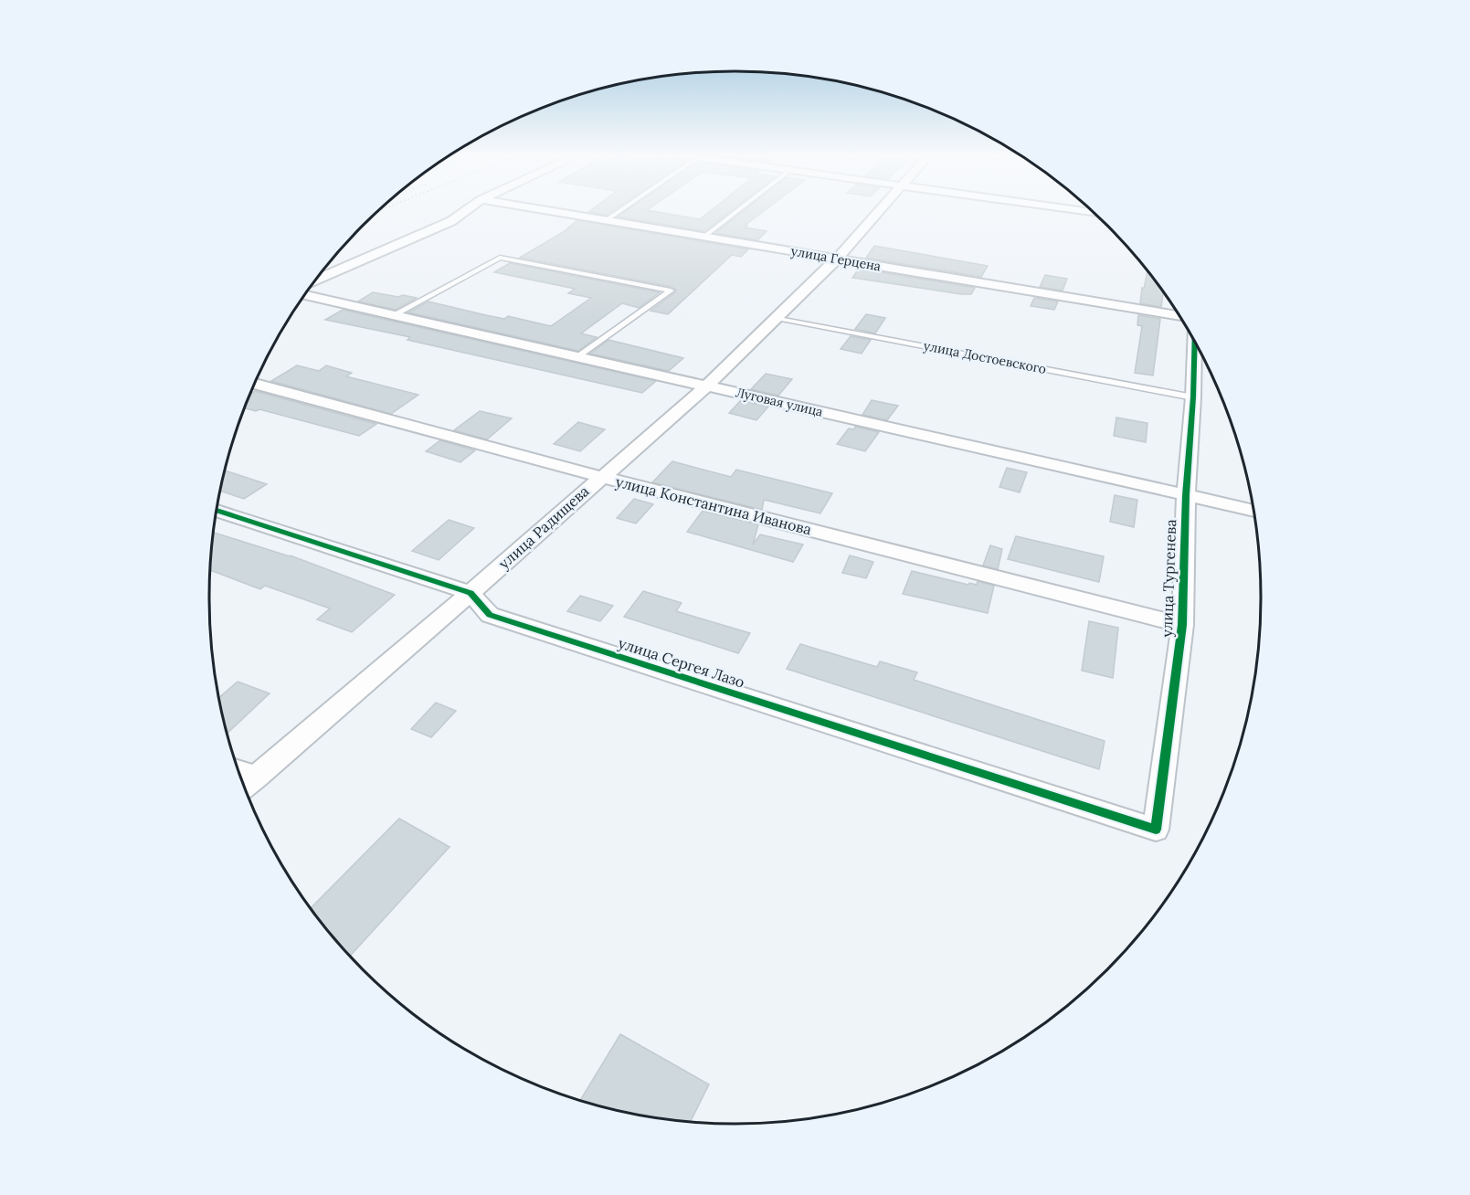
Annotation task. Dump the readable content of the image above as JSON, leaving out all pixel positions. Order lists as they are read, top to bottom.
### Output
{
  "streets": {
    "street": [
      "улица Герцена",
      "Луговая улица",
      "улица Константина Иванова",
      "улица Радищева",
      "улица Тургенева",
      "улица Сергея Лазо"
    ],
    "lane": ["улица Достоевского"]
  },
  "crossings": [
    ["улица Герцена", "улица Радищева"],
    ["улица Достоевского", "улица Радищева"],
    ["улица Достоевского", "улица Тургенева"],
    ["Луговая улица", "улица Радищева"],
    ["Луговая улица", "улица Тургенева"],
    ["улица Константина Иванова", "улица Радищева"],
    ["улица Константина Иванова", "улица Тургенева"],
    ["улица Радищева", "улица Сергея Лазо"],
    ["улица Тургенева", "улица Сергея Лазо"]
  ]
}
